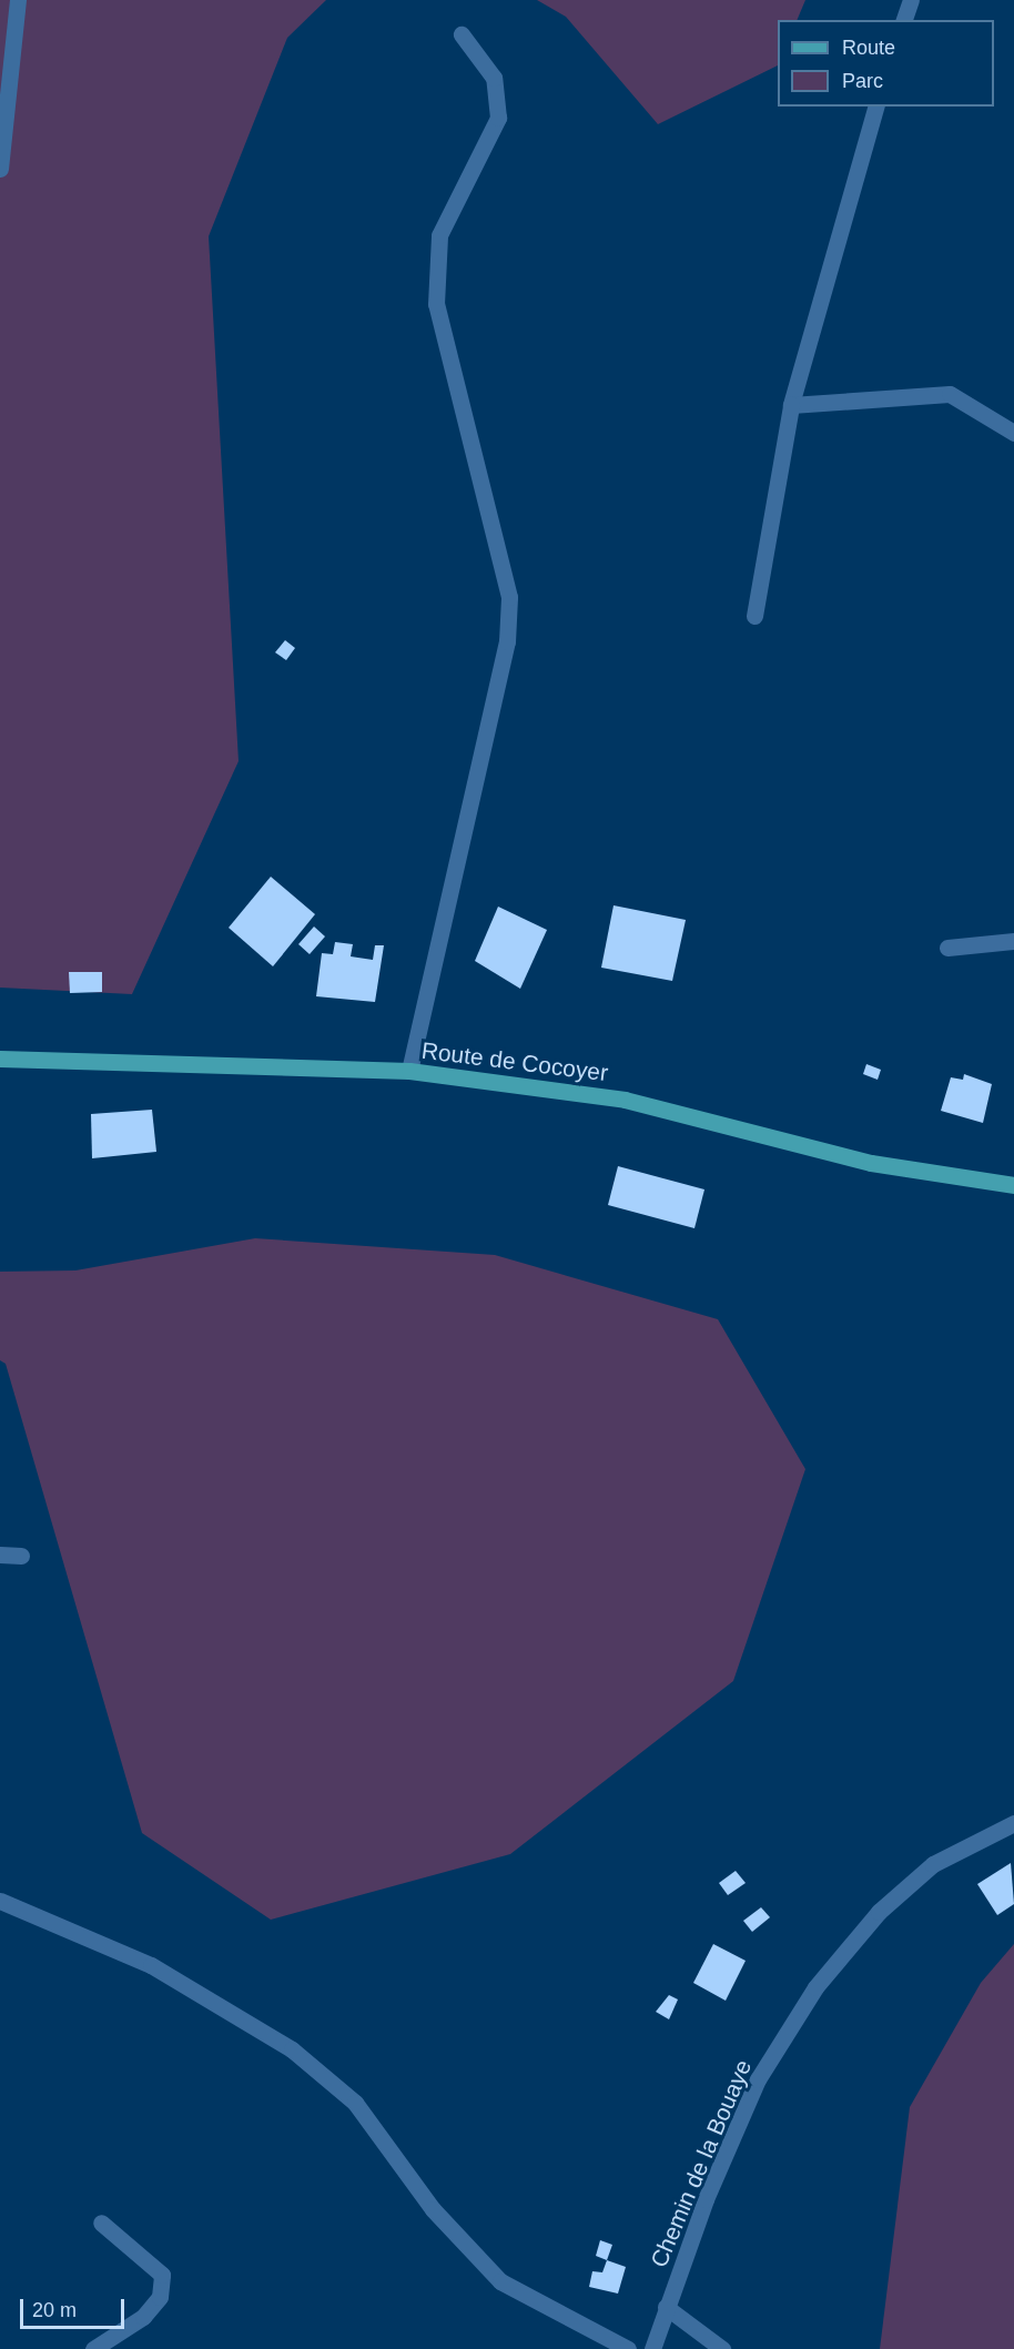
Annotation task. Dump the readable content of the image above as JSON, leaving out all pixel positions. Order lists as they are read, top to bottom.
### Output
{
  "streets": {
    "main road": ["Route de Cocoyer"],
    "street": ["Chemin de la Bouaye"]
  },
  "legend": ["Route", "Parc"],
  "scale_bar": "20 m"
}
